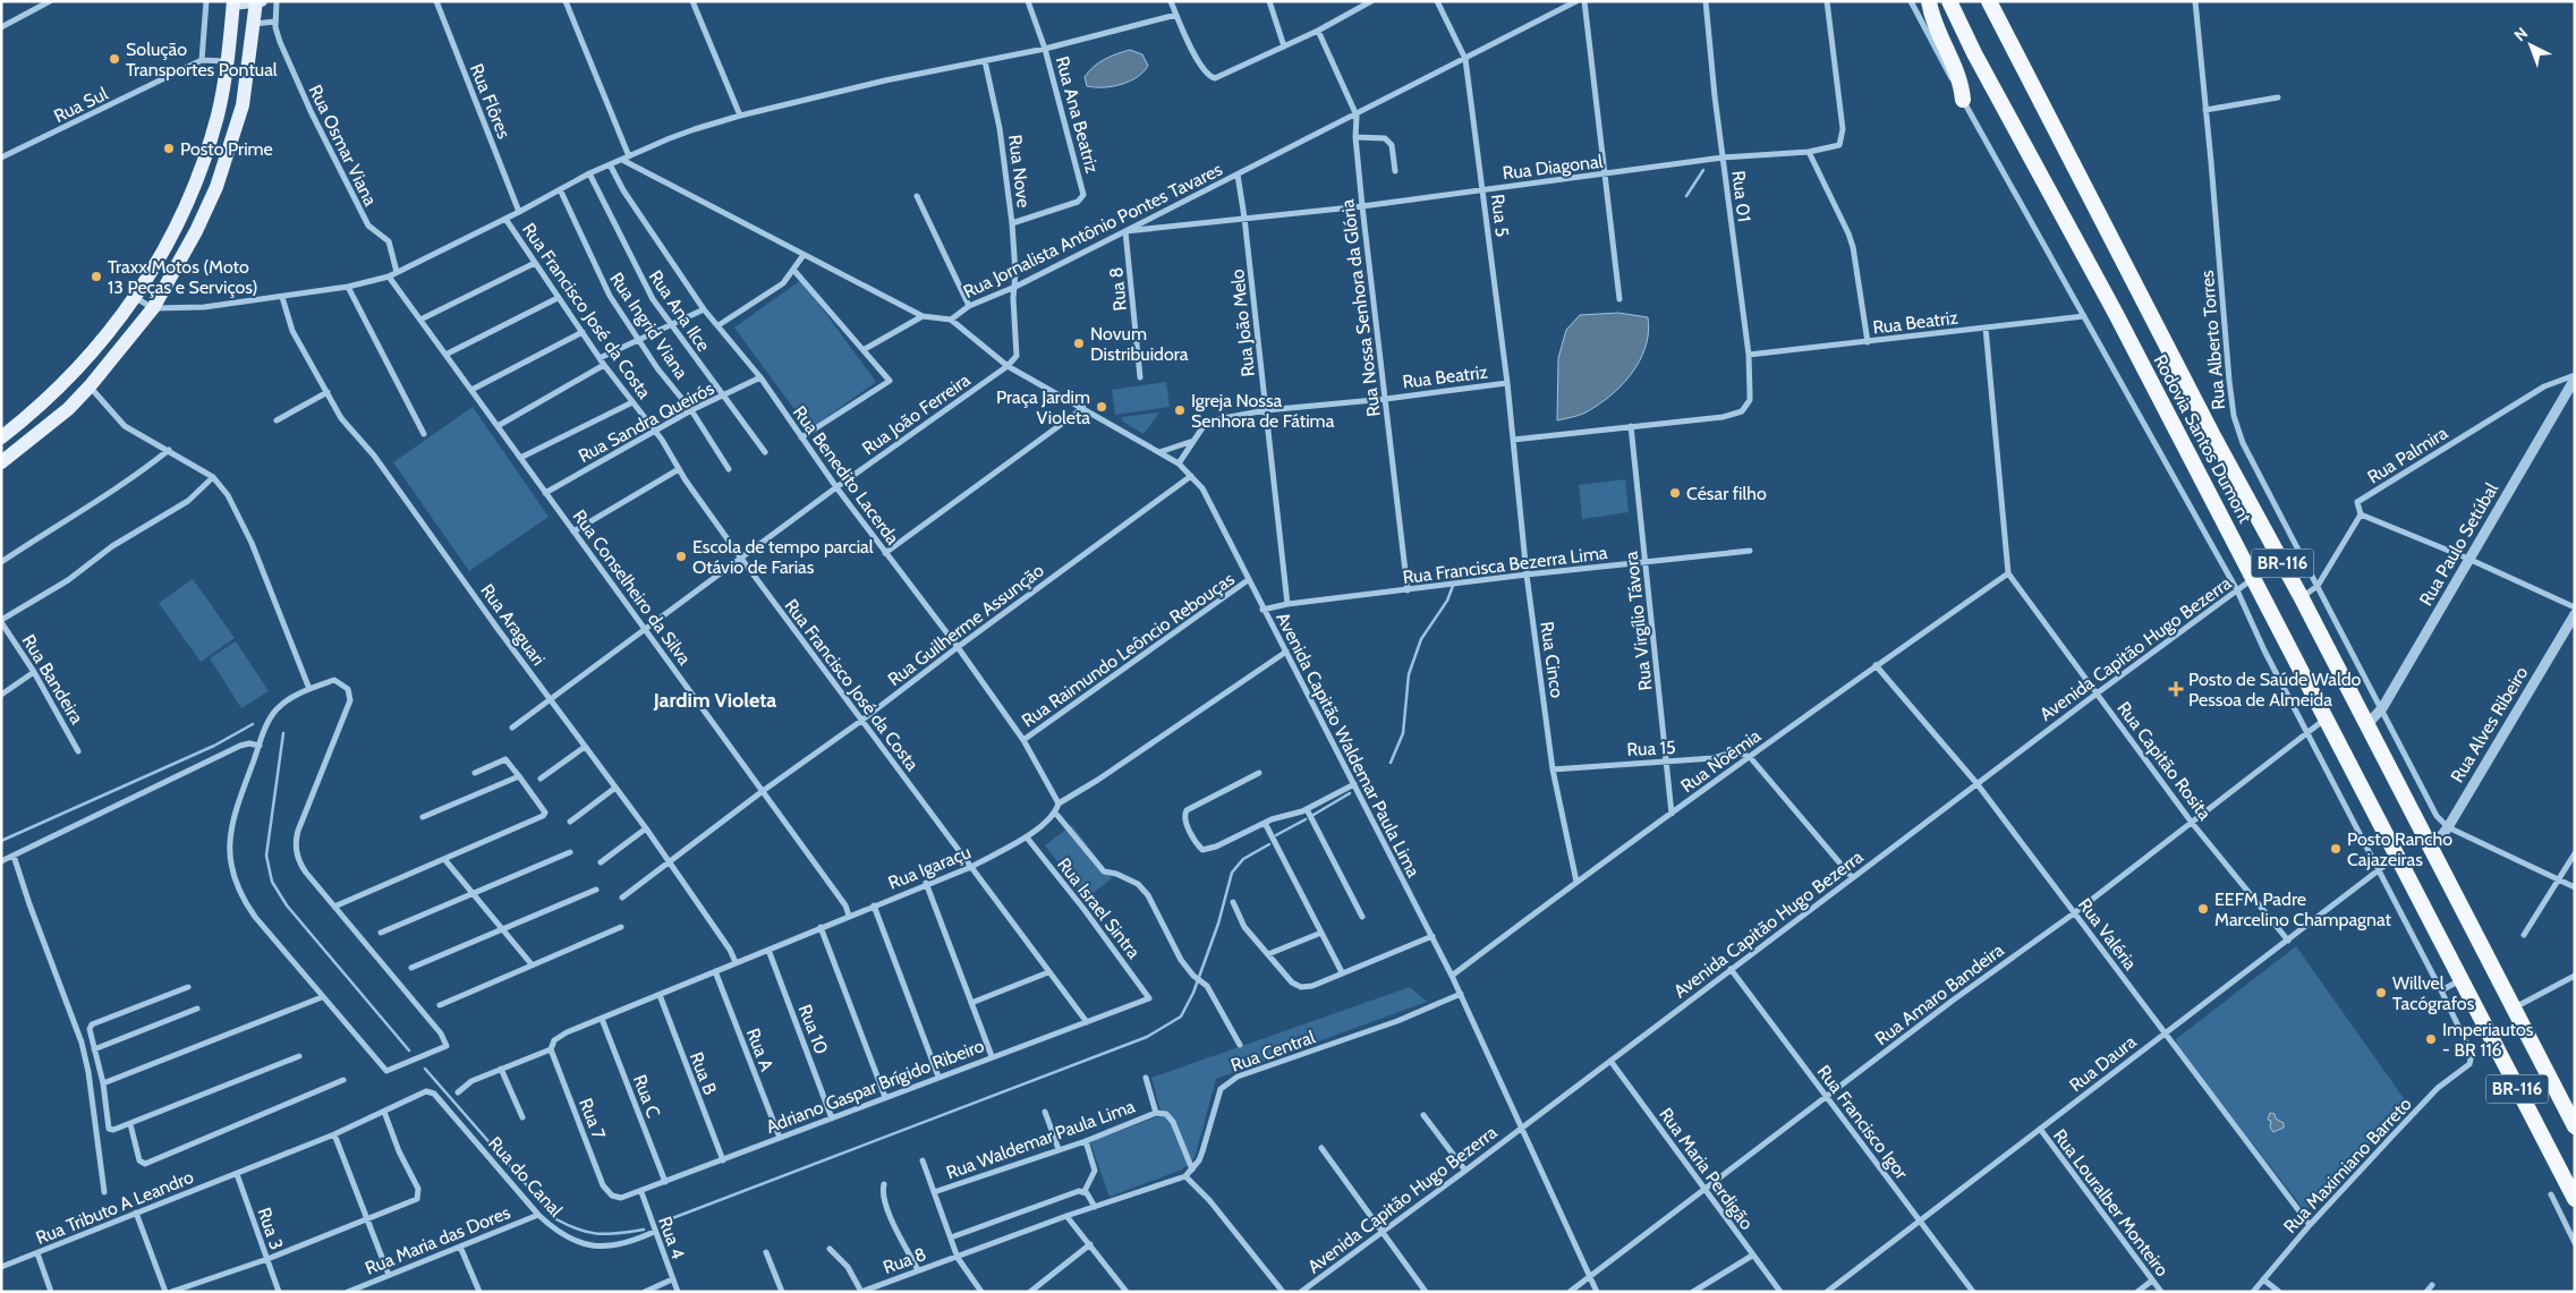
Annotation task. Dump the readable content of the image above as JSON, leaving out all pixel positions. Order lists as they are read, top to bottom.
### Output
{
  "streets": {
    "highway": ["Rodovia Santos Dumont", "BR-116"],
    "street": [
      "Rua Flôres",
      "Rua Sul",
      "Rua Ana Beatriz",
      "Rua Osmar Viana",
      "Rua Diagonal",
      "Rua Nove",
      "Rua 01",
      "Rua 5",
      "Rua Jornalista Antônio Pontes Tavares",
      "Rua 8",
      "Rua Nossa Senhora da Glória",
      "Rua Francisco José da Costa",
      "Rua Ana Ilce",
      "Rua Beatriz",
      "Rua João Melo",
      "Rua Ingrid Viana",
      "Rua Alberto Torres",
      "Rua João Ferreira",
      "Rua Sandra Queirós",
      "Rua Palmira",
      "Rua Benedito Lacerda",
      "Rua Paulo Setúbal",
      "Rua Francisca Bezerra Lima",
      "Rua Conselheiro da Silva",
      "Rua Virgílio Távora",
      "Rua Araguari",
      "Rua Guilherme Assunção",
      "Avenida Capitão Hugo Bezerra",
      "Rua Raimundo Leôncio Rebouças",
      "Rua Cinco",
      "Rua Bandeira",
      "Rua Alves Ribeiro",
      "Avenida Capitão Waldemar Paula Lima",
      "Rua 15",
      "Rua Noêmia",
      "Rua Capitão Rosita",
      "Rua Igaraçu",
      "Rua Israel Sintra",
      "Rua Valéria",
      "Rua Amaro Bandeira",
      "Rua 10",
      "Rua A",
      "Rua Central",
      "Rua Daura",
      "Rua B",
      "Adriano Gaspar Brígido Ribeiro",
      "Rua C",
      "Rua 7",
      "Rua Francisco Igor",
      "Rua Waldemar Paula Lima",
      "Rua Maximiano Barreto",
      "Rua Maria Perdigão",
      "Rua do Canal",
      "Rua Louralber Monteiro",
      "Rua Tributo A Leandro",
      "Rua 3",
      "Rua 4",
      "Rua Maria das Dores"
    ]
  },
  "crossings": [
    ["Rua Ana Beatriz", "Rua Nove"],
    ["Rua Diagonal", "Rua 01"],
    ["Rua Diagonal", "Rua 5"],
    ["Rua Diagonal", "Rua Jornalista Antônio Pontes Tavares"],
    ["Rua Diagonal", "Rua 8"],
    ["Rua Diagonal", "Rua Nossa Senhora da Glória"],
    ["Rua Diagonal", "Rua João Melo"],
    ["Rua Nove", "Rua Jornalista Antônio Pontes Tavares"],
    ["Rua Nove", "Rua João Ferreira"],
    ["Rua Nove", "Avenida Capitão Waldemar Paula Lima"],
    ["Rua 01", "Rua Beatriz"],
    ["Rua 01", "Rua Virgílio Távora"],
    ["Rua 5", "Rua Jornalista Antônio Pontes Tavares"],
    ["Rua 5", "Rua Beatriz"],
    ["Rua 5", "Rua Cinco"],
    ["Rua Jornalista Antônio Pontes Tavares", "Rua 8"],
    ["Rua Jornalista Antônio Pontes Tavares", "Rua Nossa Senhora da Glória"],
    ["Rua Jornalista Antônio Pontes Tavares", "Rua João Melo"],
    ["Rua Jornalista Antônio Pontes Tavares", "Avenida Capitão Waldemar Paula Lima"],
    ["Rua 8", "Rua Central"],
    ["Rua Nossa Senhora da Glória", "Rua Beatriz"],
    ["Rua Nossa Senhora da Glória", "Rua Francisca Bezerra Lima"],
    ["Rua Francisco José da Costa", "Rua João Ferreira"],
    ["Rua Francisco José da Costa", "Rua Sandra Queirós"],
    ["Rua Francisco José da Costa", "Rua Guilherme Assunção"],
    ["Rua Francisco José da Costa", "Rua Igaraçu"],
    ["Rua Francisco José da Costa", "Adriano Gaspar Brígido Ribeiro"],
    ["Rua Ana Ilce", "Rua Sandra Queirós"],
    ["Rua Beatriz", "Rua João Melo"],
    ["Rua Beatriz", "Avenida Capitão Waldemar Paula Lima"],
    ["Rua João Melo", "Rua Francisca Bezerra Lima"],
    ["Rua Ingrid Viana", "Rua Sandra Queirós"],
    ["Rua Alberto Torres", "Rua Palmira"],
    ["Rua Alberto Torres", "Rua Paulo Setúbal"],
    ["Rua Alberto Torres", "Rua Alves Ribeiro"],
    ["Rua João Ferreira", "Rua Benedito Lacerda"],
    ["Rua João Ferreira", "Rua Conselheiro da Silva"],
    ["Rua João Ferreira", "Rua Araguari"],
    ["Rua João Ferreira", "Avenida Capitão Waldemar Paula Lima"],
    ["Rua Sandra Queirós", "Rua Benedito Lacerda"],
    ["Rua Sandra Queirós", "Rua Conselheiro da Silva"],
    ["Rodovia Santos Dumont", "Rua Palmira"],
    ["Rodovia Santos Dumont", "Rua Paulo Setúbal"],
    ["Rodovia Santos Dumont", "Avenida Capitão Hugo Bezerra"],
    ["Rodovia Santos Dumont", "Rua Alves Ribeiro"],
    ["Rodovia Santos Dumont", "Rua Amaro Bandeira"],
    ["Rodovia Santos Dumont", "Rua Daura"],
    ["Rua Palmira", "Rua Paulo Setúbal"],
    ["Rua Benedito Lacerda", "Rua Guilherme Assunção"],
    ["Rua Benedito Lacerda", "Rua Raimundo Leôncio Rebouças"],
    ["Rua Benedito Lacerda", "Rua Igaraçu"],
    ["Rua Francisca Bezerra Lima", "Rua Virgílio Távora"],
    ["Rua Francisca Bezerra Lima", "Rua Cinco"],
    ["Rua Francisca Bezerra Lima", "Avenida Capitão Waldemar Paula Lima"],
    ["Rua Conselheiro da Silva", "Rua Guilherme Assunção"],
    ["Rua Conselheiro da Silva", "Rua Igaraçu"],
    ["Rua Virgílio Távora", "Rua 15"],
    ["Rua Virgílio Távora", "Rua Noêmia"],
    ["Rua Araguari", "Rua Guilherme Assunção"],
    ["Rua Araguari", "Rua Igaraçu"],
    ["Rua Guilherme Assunção", "Avenida Capitão Waldemar Paula Lima"],
    ["Avenida Capitão Hugo Bezerra", "Avenida Capitão Waldemar Paula Lima"],
    ["Avenida Capitão Hugo Bezerra", "Rua Capitão Rosita"],
    ["Avenida Capitão Hugo Bezerra", "Rua Valéria"],
    ["Avenida Capitão Hugo Bezerra", "Rua Francisco Igor"],
    ["Avenida Capitão Hugo Bezerra", "Rua Maria Perdigão"],
    ["Rua Raimundo Leôncio Rebouças", "Avenida Capitão Waldemar Paula Lima"],
    ["Rua Cinco", "Rua 15"],
    ["Rua Cinco", "Rua Noêmia"],
    ["Avenida Capitão Waldemar Paula Lima", "Rua Noêmia"],
    ["Avenida Capitão Waldemar Paula Lima", "Rua Amaro Bandeira"],
    ["Avenida Capitão Waldemar Paula Lima", "Rua Central"],
    ["Rua 15", "Rua Noêmia"],
    ["Rua Noêmia", "Rua Capitão Rosita"],
    ["Rua Noêmia", "Rua Valéria"],
    ["Rua Capitão Rosita", "Rua Amaro Bandeira"],
    ["Rua Capitão Rosita", "Rua Daura"],
    ["Rua Igaraçu", "Rua Israel Sintra"],
    ["Rua Igaraçu", "Rua 10"],
    ["Rua Igaraçu", "Rua A"],
    ["Rua Igaraçu", "Rua B"],
    ["Rua Igaraçu", "Rua C"],
    ["Rua Igaraçu", "Rua 7"],
    ["Rua Israel Sintra", "Adriano Gaspar Brígido Ribeiro"],
    ["Rua Valéria", "Rua Amaro Bandeira"],
    ["Rua Valéria", "Rua Daura"],
    ["Rua Valéria", "Rua Maximiano Barreto"],
    ["Rua Amaro Bandeira", "Rua Francisco Igor"],
    ["Rua Amaro Bandeira", "Rua Maria Perdigão"],
    ["Rua 10", "Adriano Gaspar Brígido Ribeiro"],
    ["Rua A", "Adriano Gaspar Brígido Ribeiro"],
    ["Rua Daura", "Rua Francisco Igor"],
    ["Rua Daura", "Rua Louralber Monteiro"],
    ["Rua B", "Adriano Gaspar Brígido Ribeiro"],
    ["Adriano Gaspar Brígido Ribeiro", "Rua C"],
    ["Adriano Gaspar Brígido Ribeiro", "Rua 7"],
    ["Adriano Gaspar Brígido Ribeiro", "Rua 4"],
    ["Rua do Canal", "Rua Tributo A Leandro"],
    ["Rua do Canal", "Rua 4"],
    ["Rua do Canal", "Rua Maria das Dores"],
    ["Rua Tributo A Leandro", "Rua 3"]
  ],
  "districts": ["Jardim Violeta"],
  "places": {
    "other": [
      "Solução Transportes Pontual",
      "Posto Prime",
      "Traxx Motos (Moto 13 Peças e Serviços)",
      "Novum Distribuidora",
      "Praça Jardim Violeta",
      "Igreja Nossa Senhora de Fátima",
      "César filho",
      "Escola de tempo parcial Otávio de Farias",
      "Posto Rancho Cajazeiras",
      "EEFM Padre Marcelino Champagnat",
      "Willvel Tacógrafos",
      "Imperiautos - BR 116"
    ],
    "health": ["Posto de Saúde Waldo Pessoa de Almeida"]
  },
  "north": "top left"
}
